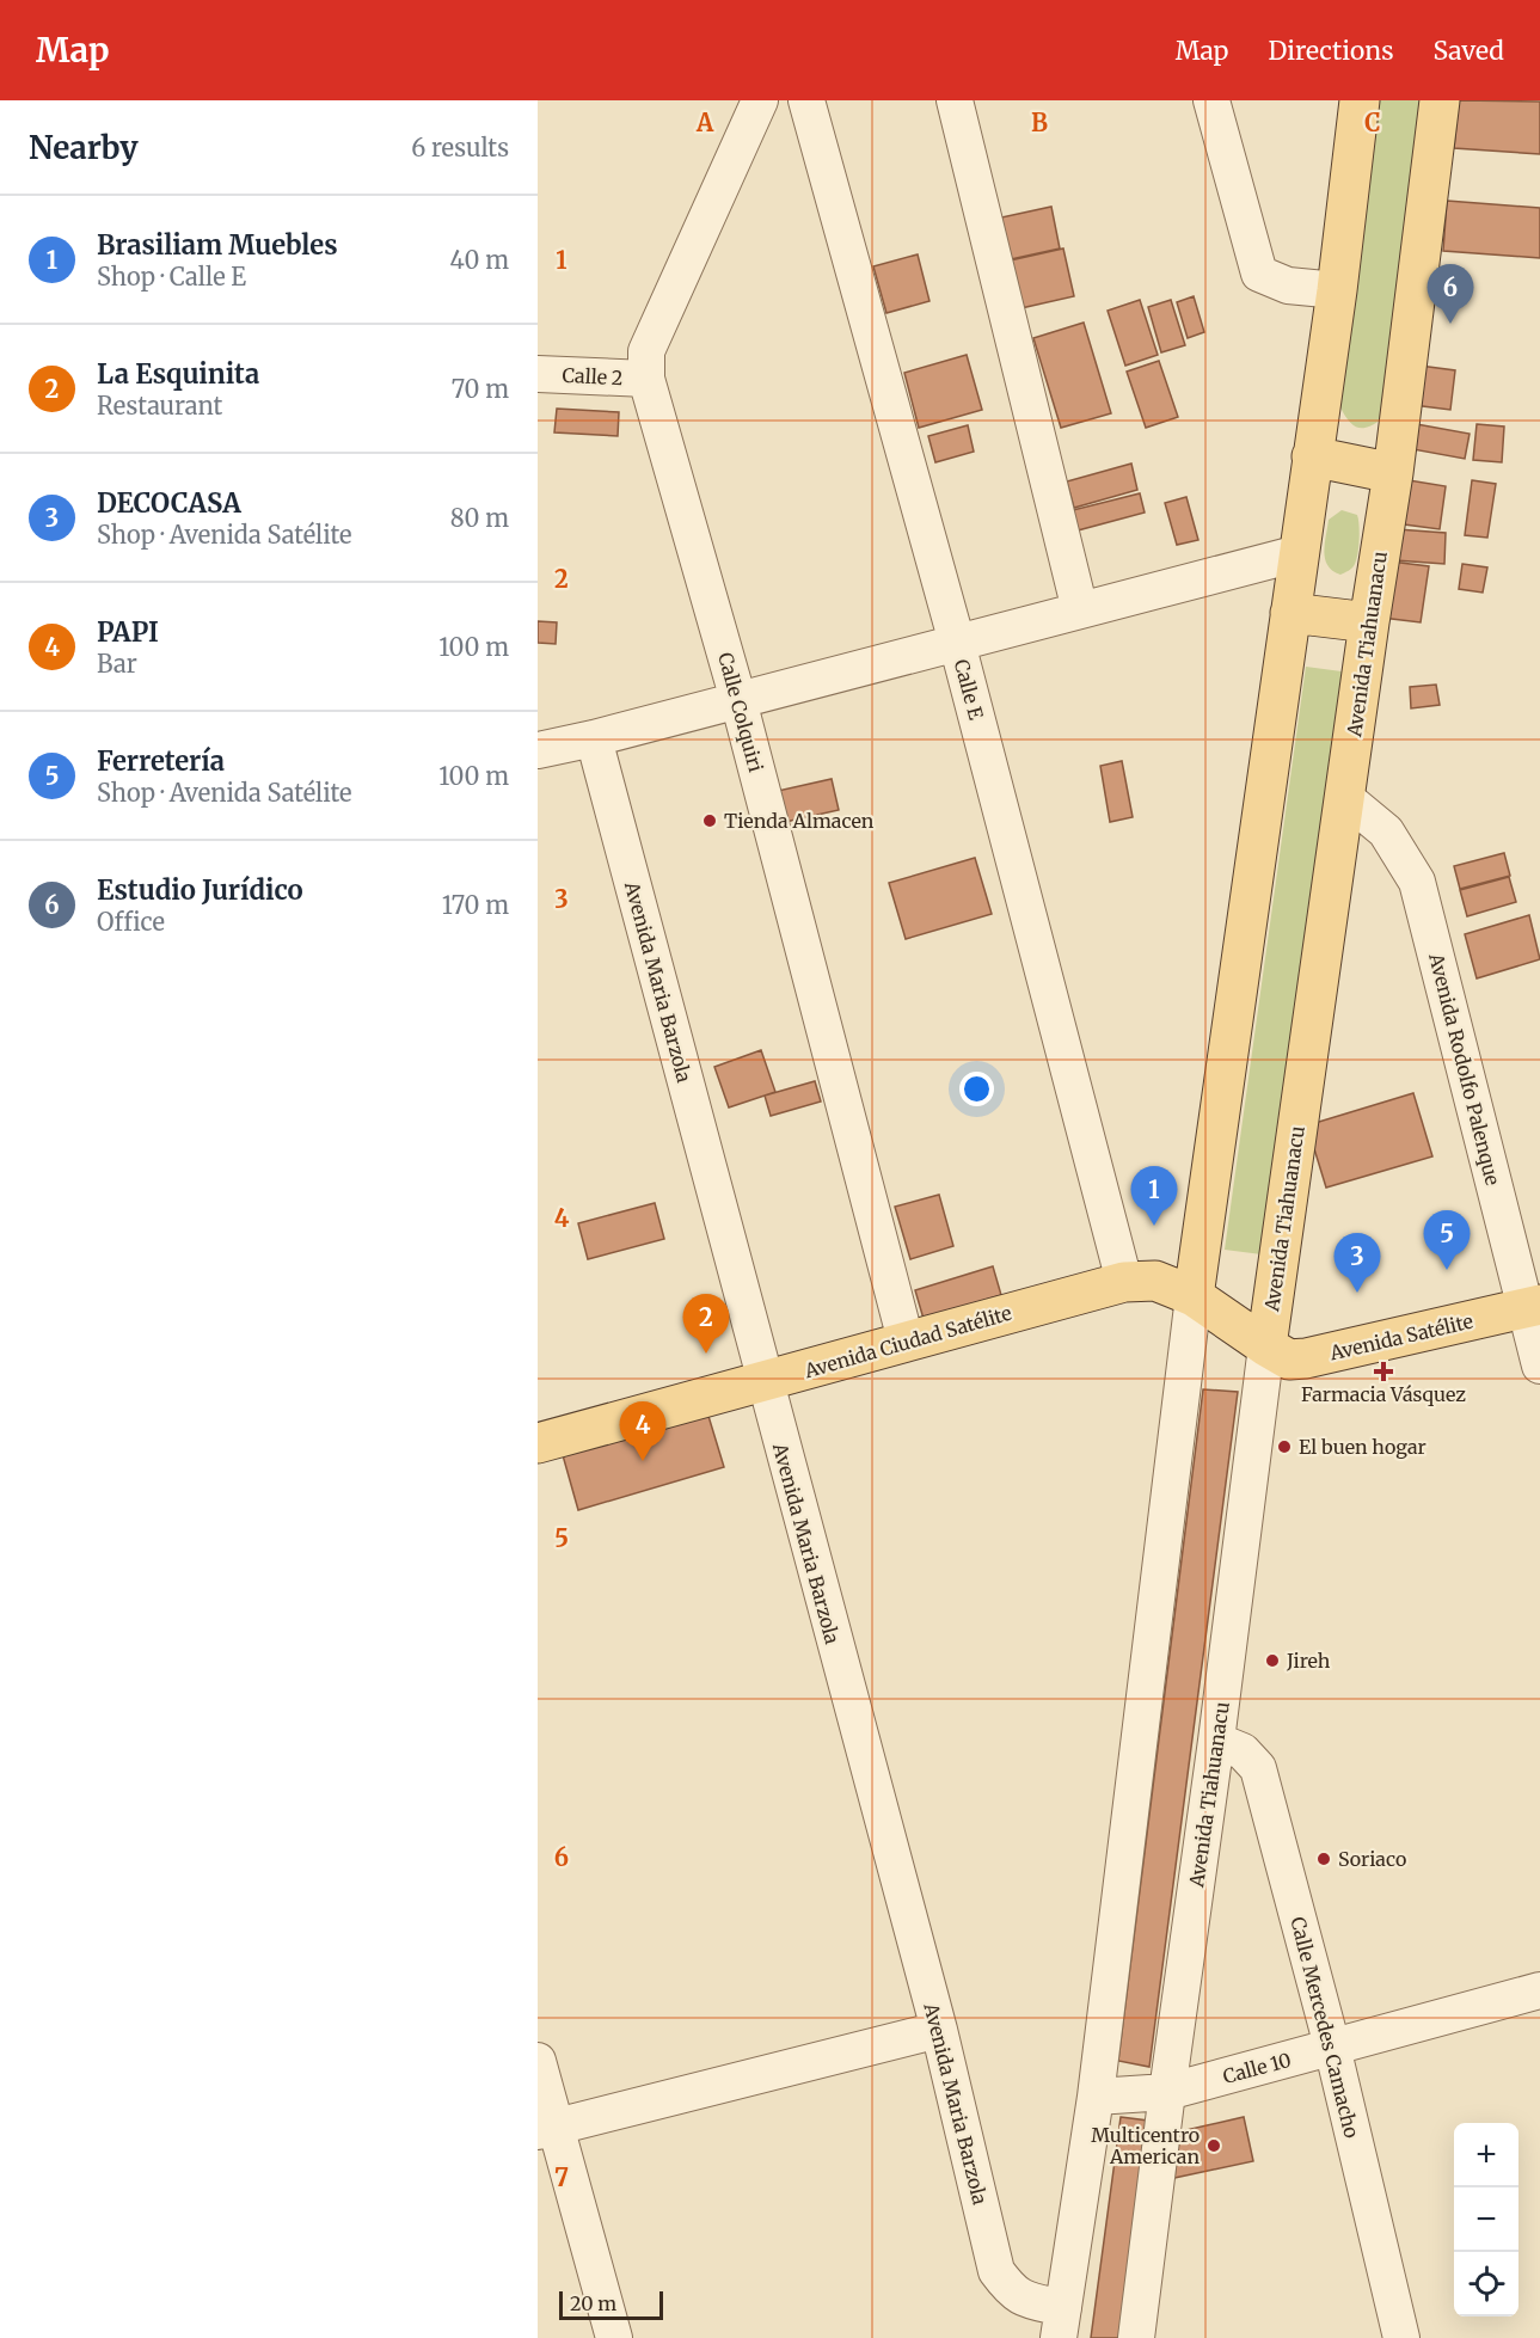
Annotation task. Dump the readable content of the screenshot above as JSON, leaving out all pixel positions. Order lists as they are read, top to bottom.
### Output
{
  "streets": {
    "main road": ["Avenida Tiahuanacu", "Avenida Satélite", "Avenida Ciudad Satélite"],
    "street": [
      "Calle 2",
      "Calle E",
      "Calle Colquiri",
      "Avenida Maria Barzola",
      "Avenida Rodolfo Palenque",
      "Calle Mercedes Camacho",
      "Calle 10"
    ]
  },
  "crossings": [
    ["Calle 2", "Calle Colquiri"],
    ["Avenida Tiahuanacu", "Avenida Rodolfo Palenque"],
    ["Avenida Tiahuanacu", "Avenida Satélite"],
    ["Avenida Tiahuanacu", "Avenida Ciudad Satélite"],
    ["Avenida Tiahuanacu", "Calle Mercedes Camacho"],
    ["Avenida Tiahuanacu", "Calle 10"],
    ["Calle E", "Avenida Ciudad Satélite"],
    ["Calle Colquiri", "Avenida Ciudad Satélite"],
    ["Avenida Maria Barzola", "Avenida Ciudad Satélite"],
    ["Avenida Rodolfo Palenque", "Avenida Satélite"],
    ["Avenida Satélite", "Avenida Ciudad Satélite"],
    ["Calle Mercedes Camacho", "Calle 10"]
  ],
  "places": {
    "other": [
      "Tienda Almacen",
      "El buen hogar",
      "Jireh",
      "Soriaco",
      "Multicentro American"
    ],
    "health": ["Farmacia Vásquez"]
  },
  "scale_bar": "20 m",
  "page": {
    "header": "Map",
    "nav": ["Map", "Directions", "Saved"],
    "heading": ["Nearby", "6 results"],
    "list": [
      {
        "mark": "1",
        "name": "Brasiliam Muebles",
        "note": "Shop · Calle E",
        "value": "40 m"
      },
      {
        "mark": "2",
        "name": "La Esquinita",
        "note": "Restaurant",
        "value": "70 m"
      },
      {
        "mark": "3",
        "name": "DECOCASA",
        "note": "Shop · Avenida Satélite",
        "value": "80 m"
      },
      {
        "mark": "4",
        "name": "PAPI",
        "note": "Bar",
        "value": "100 m"
      },
      {
        "mark": "5",
        "name": "Ferretería",
        "note": "Shop · Avenida Satélite",
        "value": "100 m"
      },
      {
        "mark": "6",
        "name": "Estudio Jurídico",
        "note": "Office",
        "value": "170 m"
      }
    ],
    "pins": [
      "6",
      "1",
      "5",
      "3",
      "2",
      "4"
    ],
    "map_buttons": ["+", "−"],
    "scale": "20 m"
  },
  "grid": {
    "columns": ["A", "B", "C"],
    "rows": [
      "1",
      "2",
      "3",
      "4",
      "5",
      "6",
      "7"
    ]
  }
}
